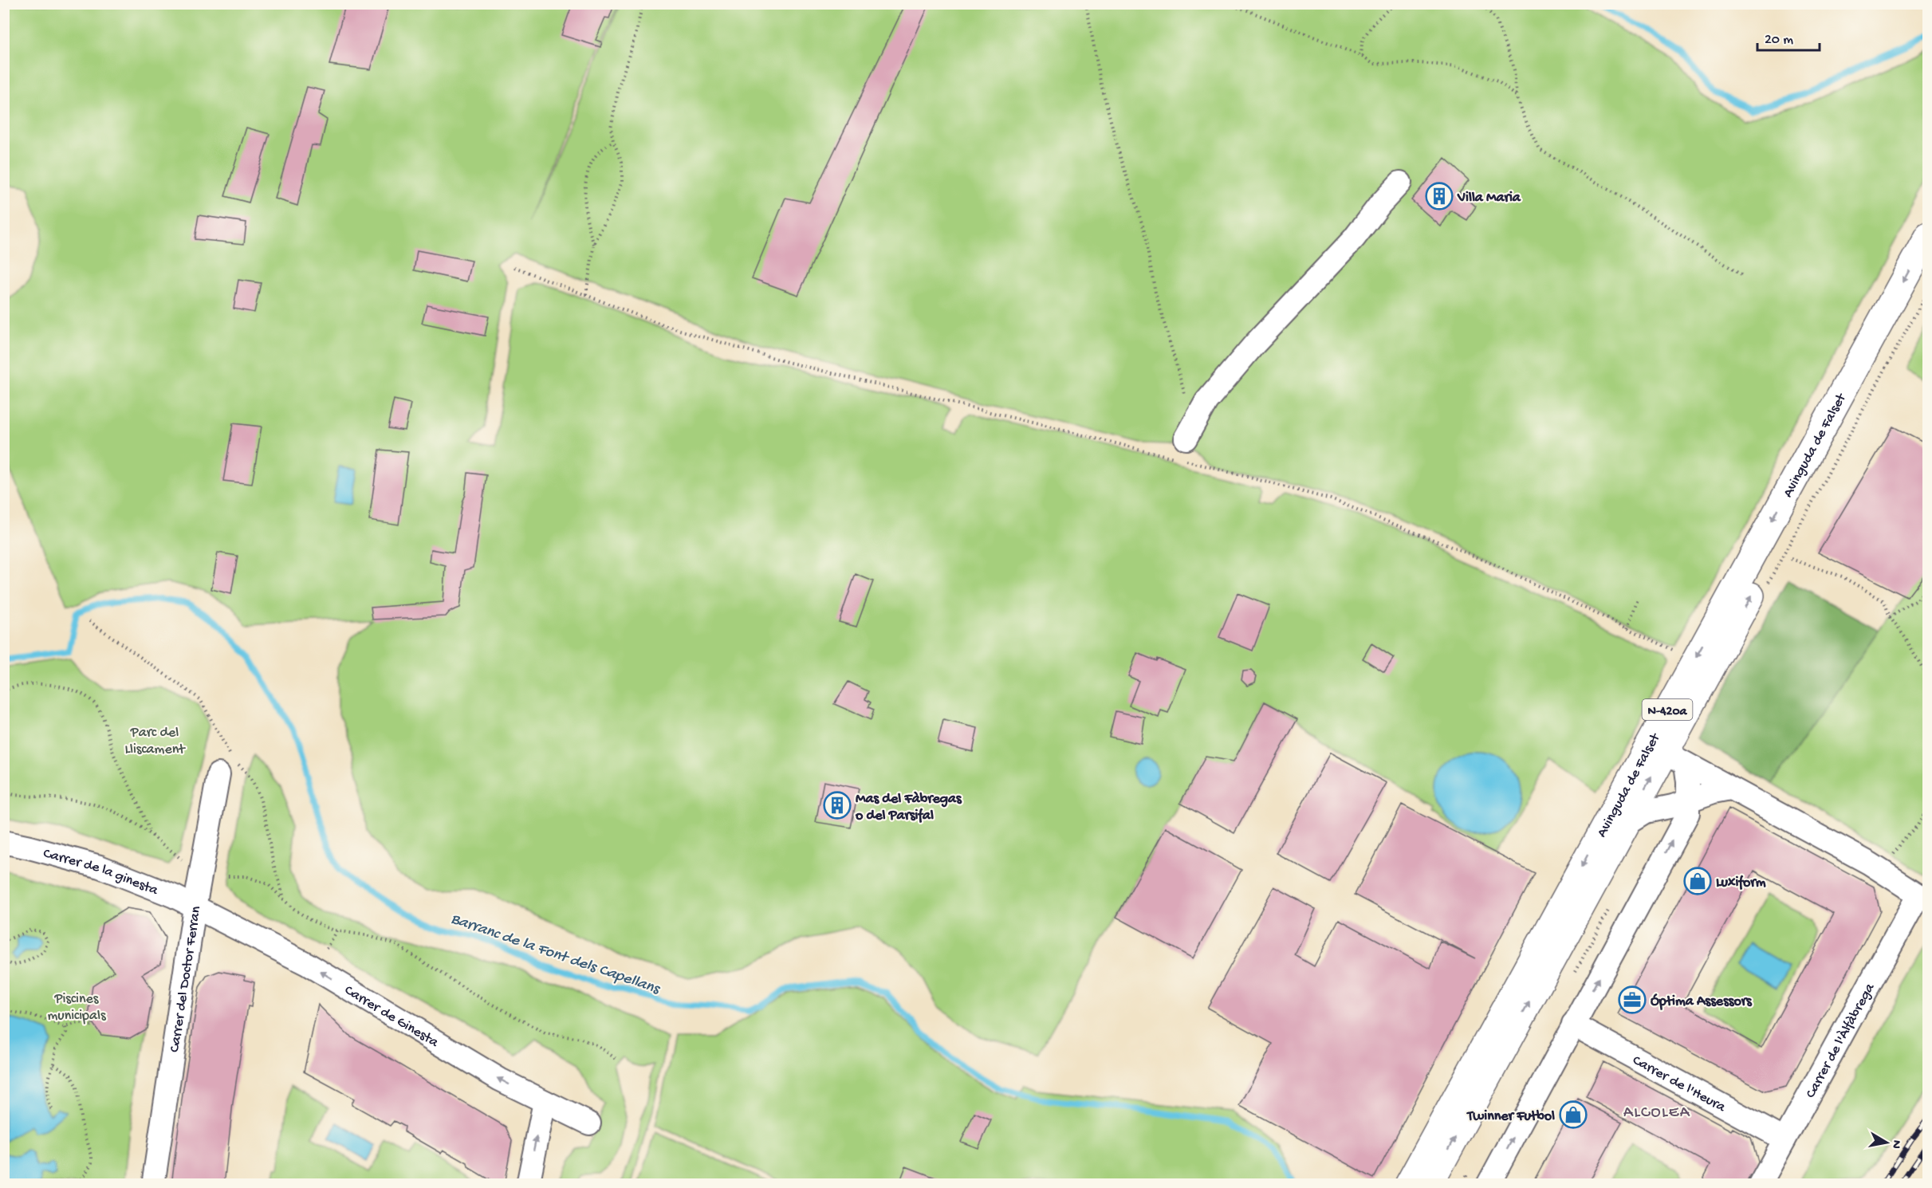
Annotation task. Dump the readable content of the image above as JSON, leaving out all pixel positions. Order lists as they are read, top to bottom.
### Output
{
  "streets": {
    "main road": ["Avinguda de Falset", "N-420a"],
    "street": [
      "Carrer de la ginesta",
      "Carrer del Doctor Ferran",
      "Carrer de Ginesta",
      "Carrer de l'Àlfàbrega",
      "Carrer de l'Heura"
    ]
  },
  "crossings": [
    ["Carrer de la ginesta", "Carrer del Doctor Ferran"],
    ["Carrer de la ginesta", "Carrer de Ginesta"],
    ["Carrer del Doctor Ferran", "Carrer de Ginesta"],
    ["Carrer de l'Àlfàbrega", "Carrer de l'Heura"]
  ],
  "one_way": ["Carrer de Ginesta"],
  "districts": ["ALCOLEA"],
  "water": ["Barranc de la Font dels Capellans"],
  "parks": ["Parc del Lliscament", "Piscines municipals"],
  "places": {
    "building": ["Villa Maria", "Mas del Fàbregas o del Parsifal"],
    "shop": ["Luxiform", "Twinner Futbol"],
    "office": ["Óptima Assessors"]
  },
  "scale_bar": "20 m",
  "north": "right"
}
